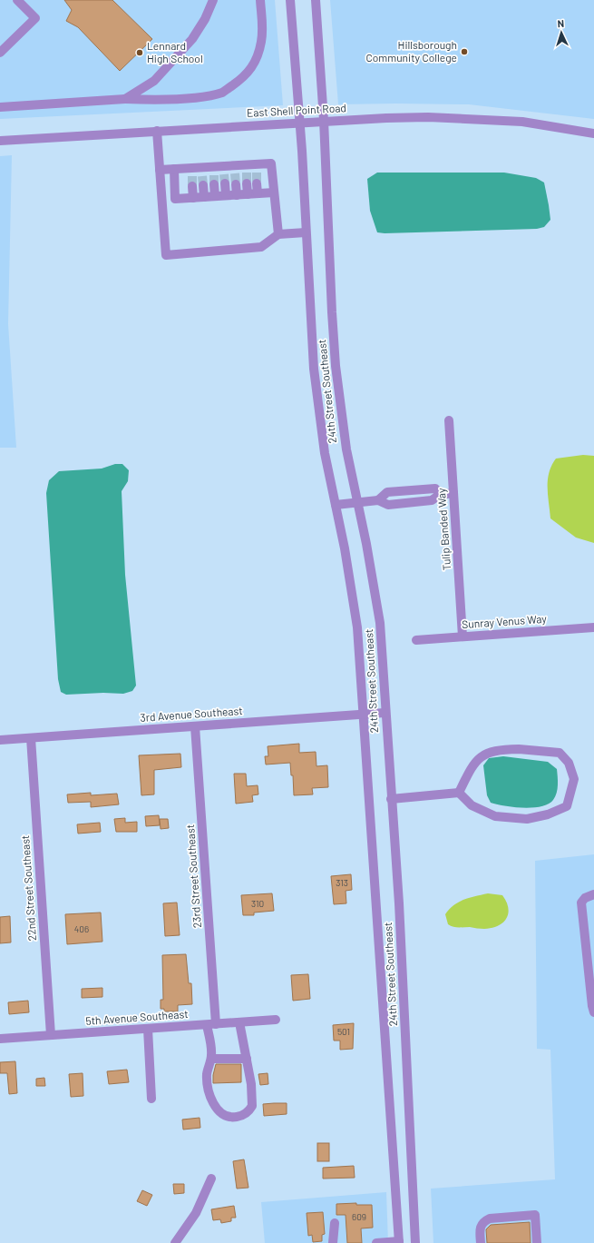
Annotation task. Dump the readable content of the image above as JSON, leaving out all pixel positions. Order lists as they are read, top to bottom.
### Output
{
  "streets": {
    "street": [
      "East Shell Point Road",
      "24th Street Southeast",
      "Tulip Banded Way",
      "Sunray Venus Way",
      "3rd Avenue Southeast",
      "23rd Street Southeast",
      "22nd Street Southeast",
      "5th Avenue Southeast"
    ]
  },
  "crossings": [
    ["East Shell Point Road", "24th Street Southeast"],
    ["24th Street Southeast", "3rd Avenue Southeast"],
    ["Tulip Banded Way", "Sunray Venus Way"],
    ["3rd Avenue Southeast", "23rd Street Southeast"],
    ["3rd Avenue Southeast", "22nd Street Southeast"],
    ["23rd Street Southeast", "5th Avenue Southeast"],
    ["22nd Street Southeast", "5th Avenue Southeast"]
  ],
  "places": ["Hillsborough Community College", "Lennard High School"],
  "house_numbers": [
    "313",
    "310",
    "406",
    "501",
    "609"
  ],
  "north": "top"
}
